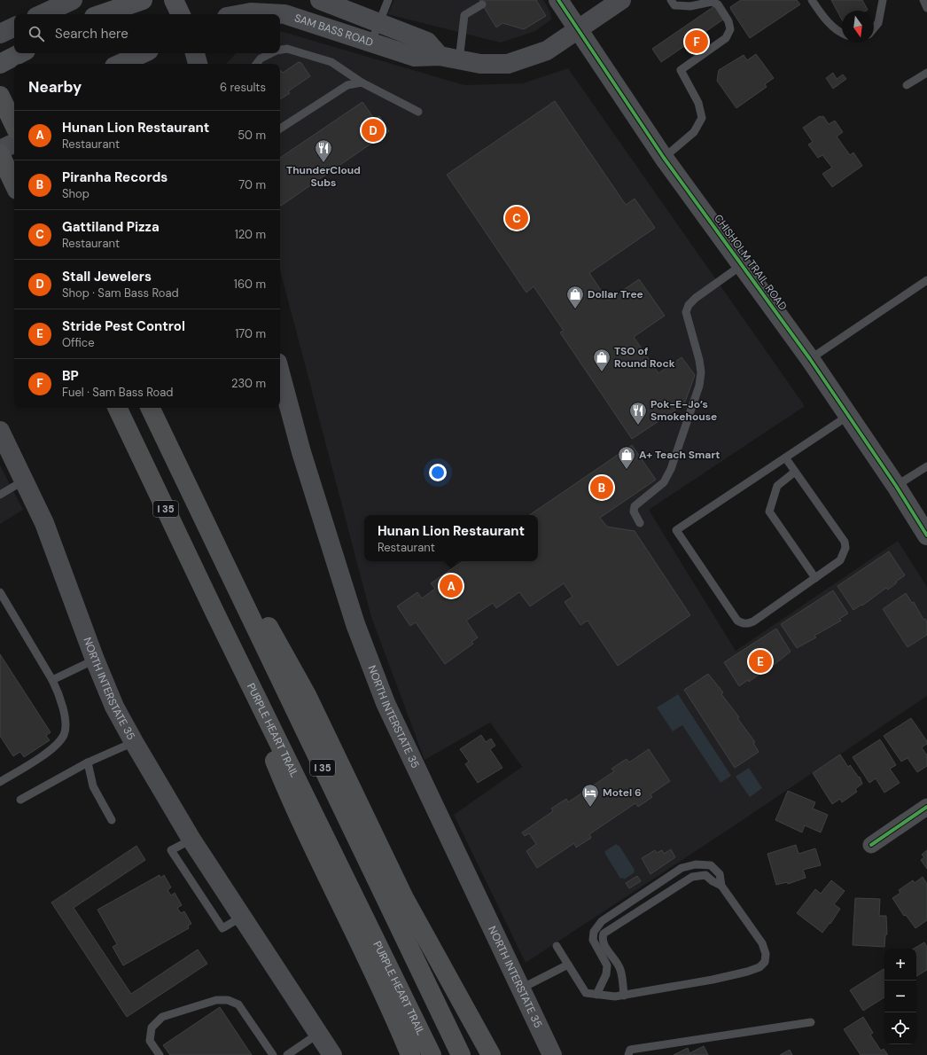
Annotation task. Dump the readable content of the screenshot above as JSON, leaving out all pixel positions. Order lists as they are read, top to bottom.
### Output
{
  "streets": {
    "highway": ["I 35", "PURPLE HEART TRAIL"],
    "main road": ["SAM BASS ROAD", "NORTH INTERSTATE 35"],
    "street": ["CHISHOLM TRAIL ROAD"]
  },
  "crossings": [
    ["SAM BASS ROAD", "CHISHOLM TRAIL ROAD"]
  ],
  "places": {
    "restaurant": ["ThunderCloud Subs", "Pok-E-Jo’s Smokehouse"],
    "shop": ["Dollar Tree", "TSO of Round Rock", "A+ Teach Smart"],
    "hotel": ["Motel 6"]
  },
  "north": "bottom",
  "page": {
    "search": "Search here",
    "pins": [
      "F",
      "D",
      "C",
      "B",
      "A",
      "E"
    ],
    "heading": ["Nearby", "6 results"],
    "list": [
      {
        "mark": "A",
        "name": "Hunan Lion Restaurant",
        "note": "Restaurant",
        "value": "50 m"
      },
      {
        "mark": "B",
        "name": "Piranha Records",
        "note": "Shop",
        "value": "70 m"
      },
      {
        "mark": "C",
        "name": "Gattiland Pizza",
        "note": "Restaurant",
        "value": "120 m"
      },
      {
        "mark": "D",
        "name": "Stall Jewelers",
        "note": "Shop · Sam Bass Road",
        "value": "160 m"
      },
      {
        "mark": "E",
        "name": "Stride Pest Control",
        "note": "Office",
        "value": "170 m"
      },
      {
        "mark": "F",
        "name": "BP",
        "note": "Fuel · Sam Bass Road",
        "value": "230 m"
      }
    ],
    "popup": ["Hunan Lion Restaurant", "Restaurant"],
    "map_buttons": ["+", "−"]
  }
}
